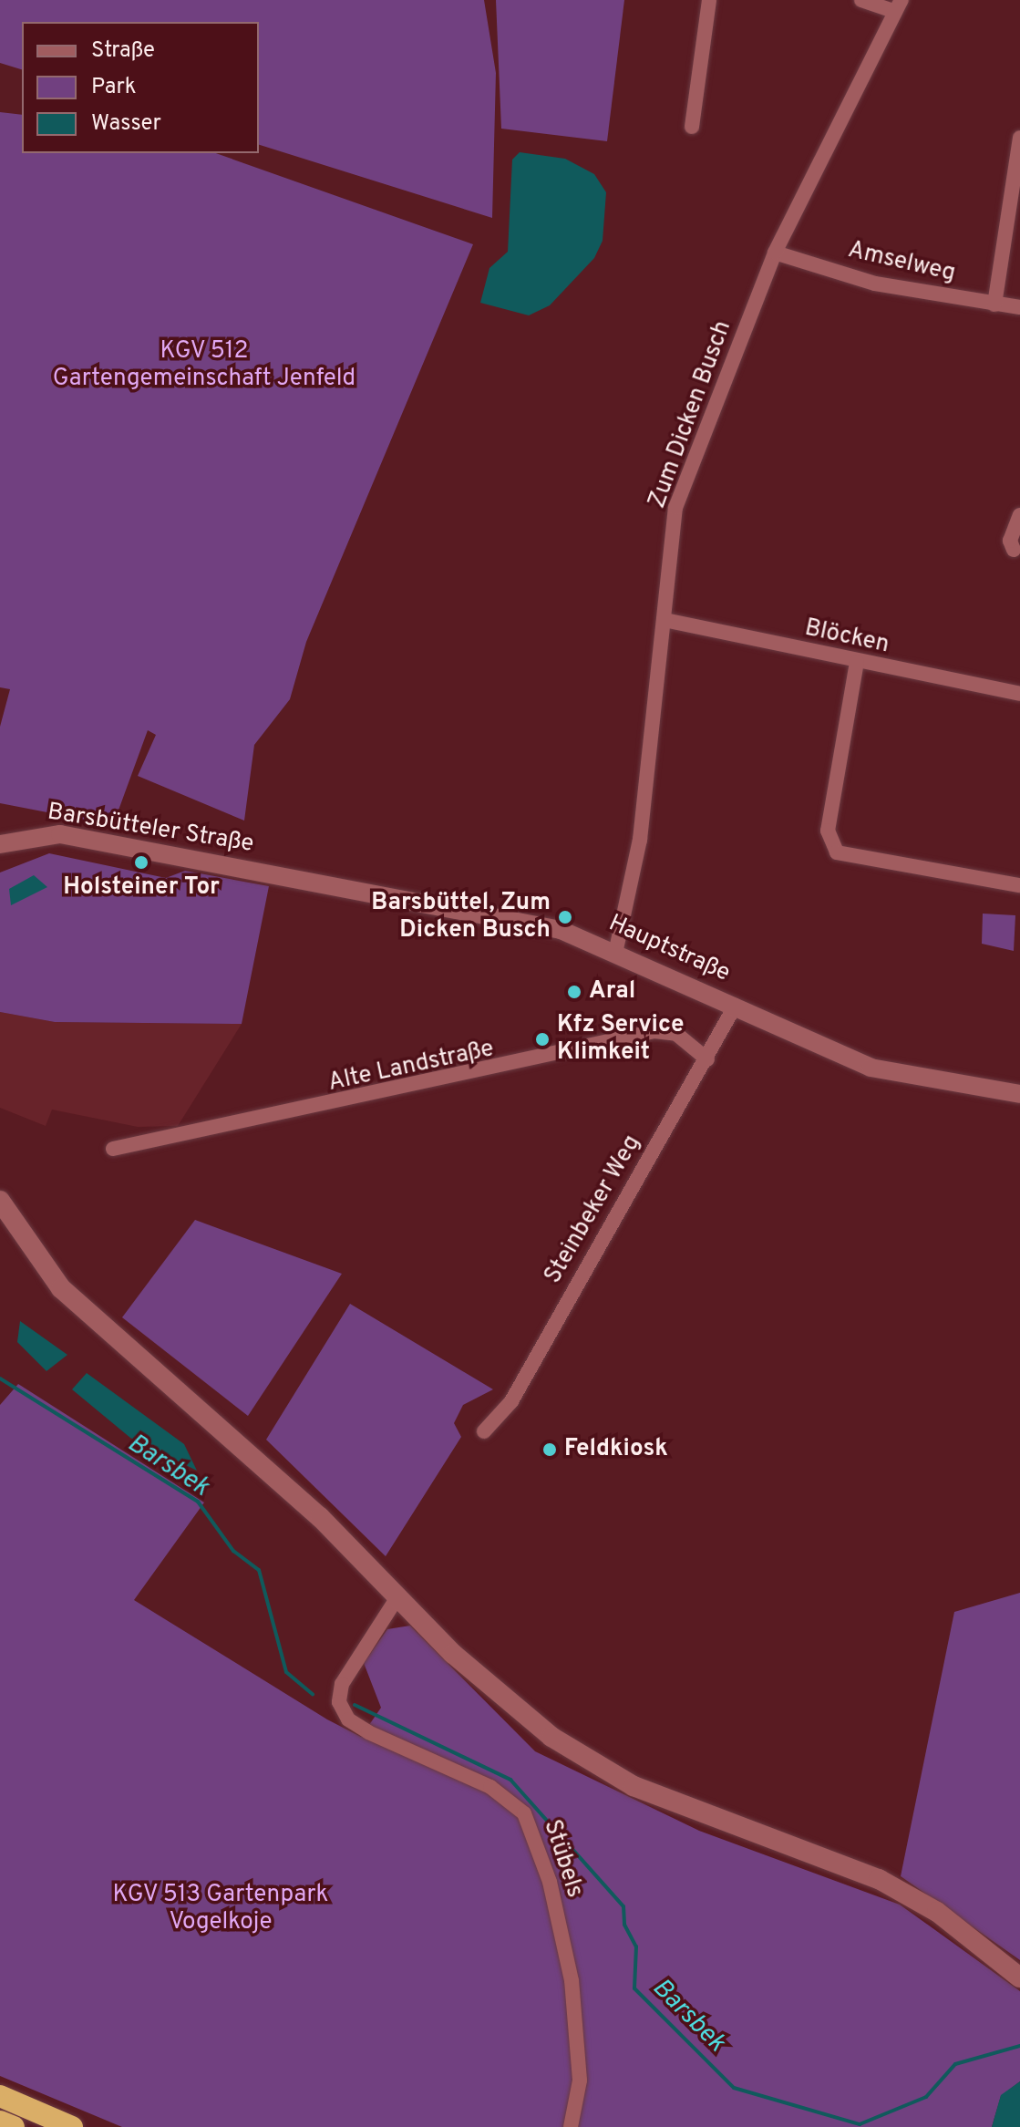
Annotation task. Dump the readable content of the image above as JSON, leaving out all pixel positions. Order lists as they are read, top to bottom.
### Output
{
  "streets": {
    "street": [
      "Amselweg",
      "Zum Dicken Busch",
      "Blöcken",
      "Barsbütteler Straße",
      "Hauptstraße",
      "Alte Landstraße",
      "Steinbeker Weg",
      "Stübels"
    ]
  },
  "crossings": [
    ["Amselweg", "Zum Dicken Busch"],
    ["Zum Dicken Busch", "Blöcken"],
    ["Zum Dicken Busch", "Hauptstraße"],
    ["Barsbütteler Straße", "Hauptstraße"],
    ["Hauptstraße", "Steinbeker Weg"],
    ["Alte Landstraße", "Steinbeker Weg"]
  ],
  "water": ["Barsbek"],
  "parks": ["KGV 512 Gartengemeinschaft Jenfeld", "KGV 513 Gartenpark Vogelkoje"],
  "places": [
    "Holsteiner Tor",
    "Barsbüttel, Zum Dicken Busch",
    "Aral",
    "Kfz Service Klimkeit",
    "Feldkiosk"
  ],
  "legend": ["Straße", "Park", "Wasser"]
}
